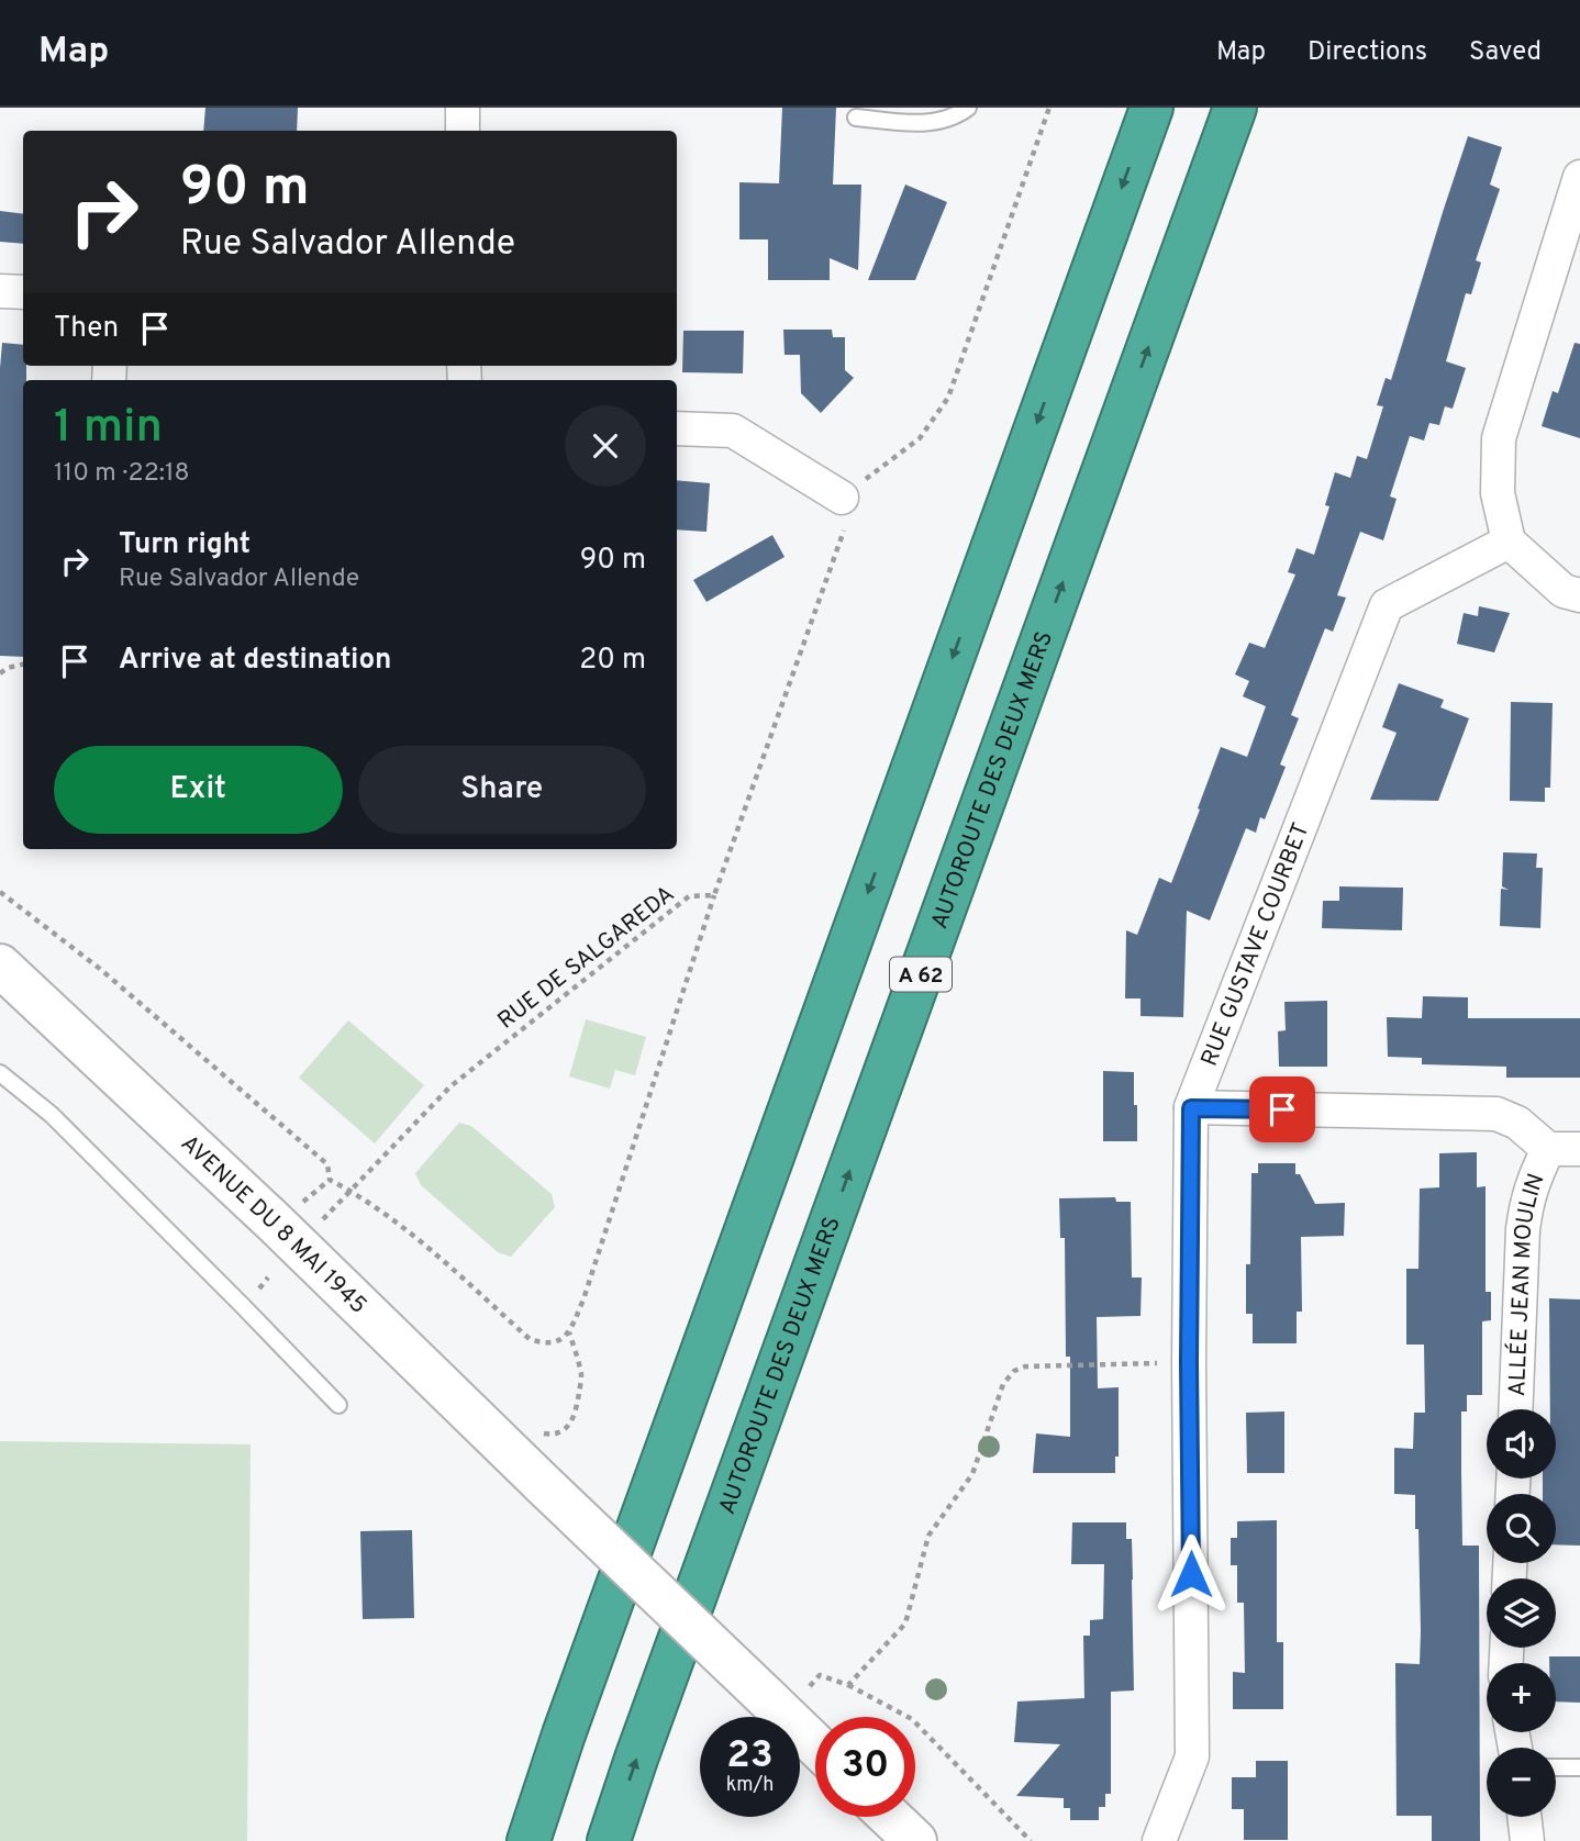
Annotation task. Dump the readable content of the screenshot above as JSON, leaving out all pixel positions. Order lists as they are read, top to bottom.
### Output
{
  "streets": {
    "highway": ["AUTOROUTE DES DEUX MERS", "A 62"],
    "main road": ["AVENUE DU 8 MAI 1945"],
    "street": ["RUE GUSTAVE COURBET", "ALLÉE JEAN MOULIN"],
    "path": ["RUE DE SALGAREDA"]
  },
  "page": {
    "header": "Map",
    "nav": ["Map", "Directions", "Saved"],
    "turn": ["90 m", "Rue Salvador Allende"],
    "then": "Then",
    "heading": ["1 min", "110 m · 22:18"],
    "list": [
      {
        "name": "Turn right",
        "note": "Rue Salvador Allende",
        "value": "90 m"
      },
      {
        "name": "Arrive at destination",
        "value": "20 m"
      }
    ],
    "buttons": ["Exit", "Share"],
    "map_buttons": ["+", "−"],
    "speed": "23 km/h",
    "limit": "30"
  }
}
